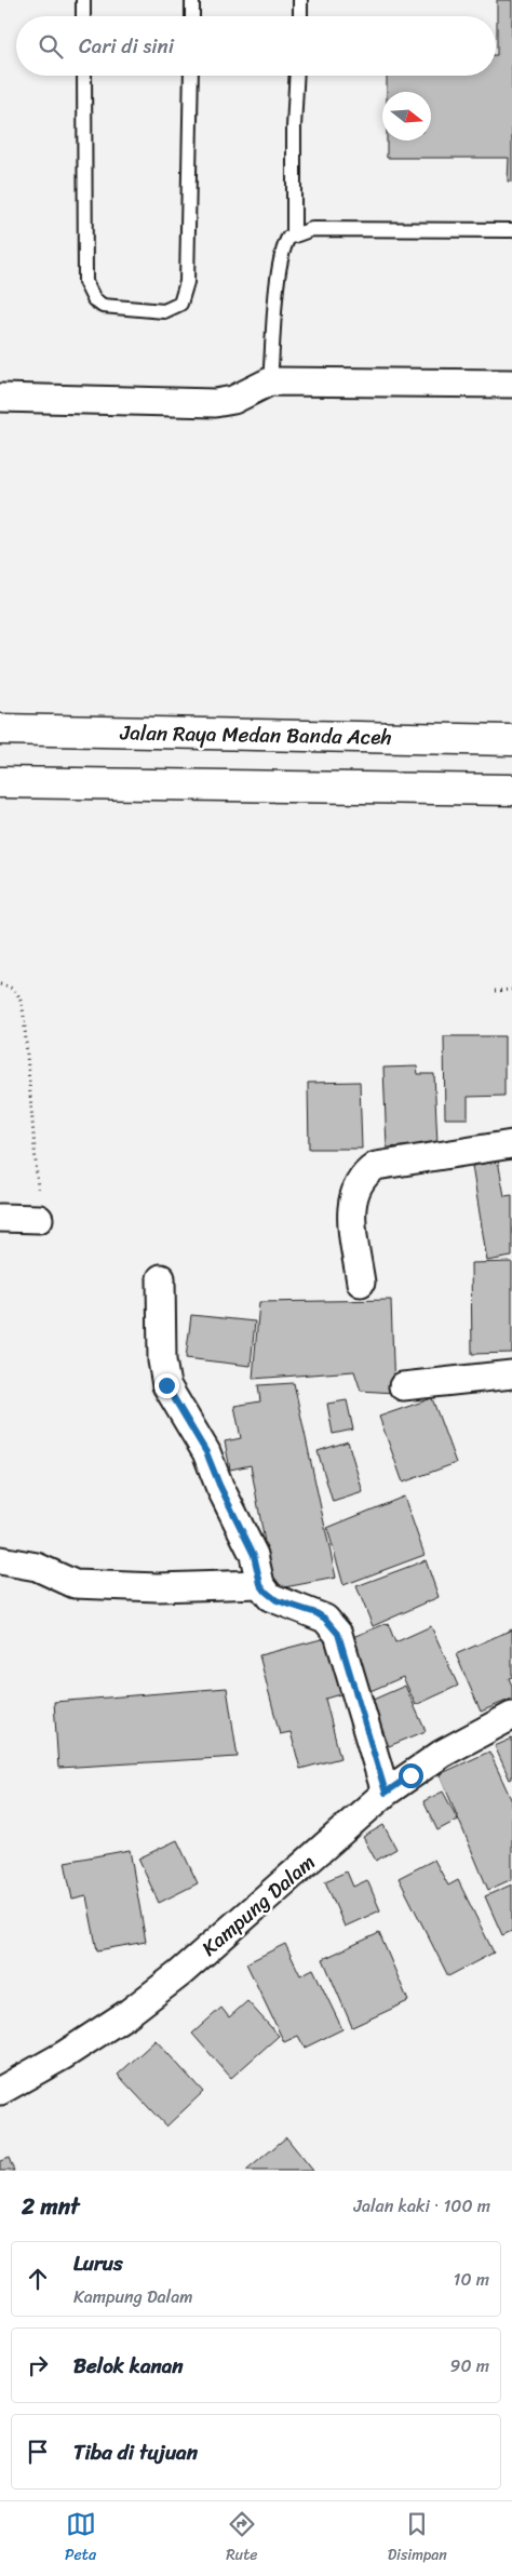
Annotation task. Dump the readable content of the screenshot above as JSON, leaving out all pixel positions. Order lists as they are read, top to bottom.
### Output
{
  "streets": {
    "highway": ["Jalan Raya Medan Banda Aceh"],
    "street": ["Kampung Dalam"]
  },
  "north": "right",
  "page": {
    "search": "Cari di sini",
    "heading": ["2 mnt", "Jalan kaki · 100 m"],
    "list": [
      ["Lurus", "Kampung Dalam", "10 m"],
      ["Belok kanan", "90 m"],
      "Tiba di tujuan"
    ],
    "nav": ["Peta", "Rute", "Disimpan"]
  }
}
